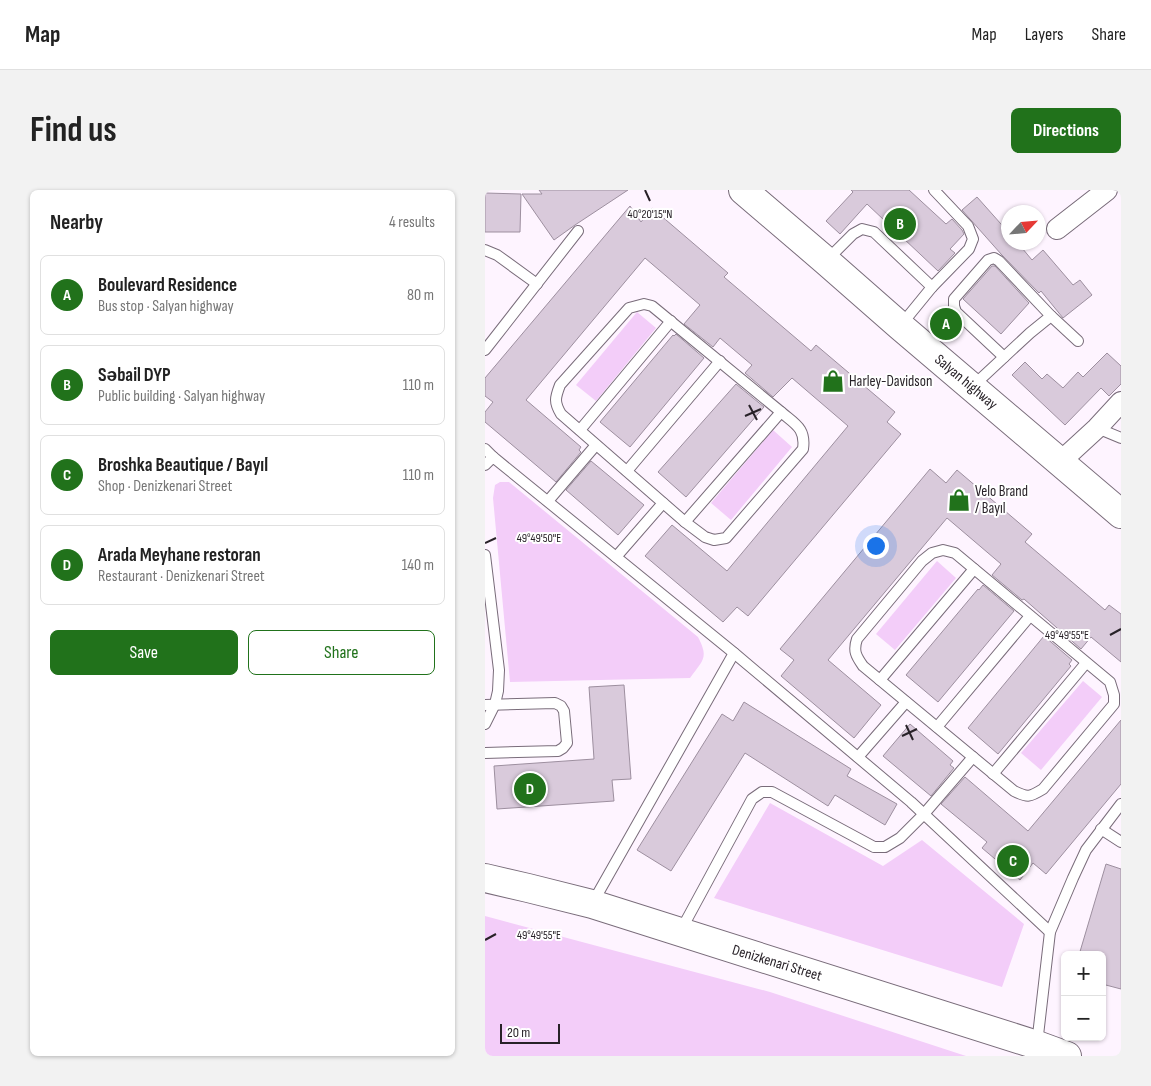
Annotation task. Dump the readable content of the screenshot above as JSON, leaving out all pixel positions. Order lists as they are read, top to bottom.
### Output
{
  "streets": {
    "highway": ["Salyan highway", "Denizkenari Street"]
  },
  "places": {
    "shop": ["Harley-Davidson", "Velo Brand / Bayıl"]
  },
  "scale_bar": "20 m",
  "north": "top right",
  "page": {
    "header": "Map",
    "nav": ["Map", "Layers", "Share"],
    "buttons": [
      "Directions",
      ["Save", "Share"]
    ],
    "title": "Find us",
    "heading": ["Nearby", "4 results"],
    "pins": [
      "B",
      "A",
      "D",
      "C"
    ],
    "list": [
      {
        "mark": "A",
        "name": "Boulevard Residence",
        "note": "Bus stop · Salyan highway",
        "value": "80 m"
      },
      {
        "mark": "B",
        "name": "Səbail DYP",
        "note": "Public building · Salyan highway",
        "value": "110 m"
      },
      {
        "mark": "C",
        "name": "Broshka Beautique / Bayıl",
        "note": "Shop · Denizkenari Street",
        "value": "110 m"
      },
      {
        "mark": "D",
        "name": "Arada Meyhane restoran",
        "note": "Restaurant · Denizkenari Street",
        "value": "140 m"
      }
    ],
    "map_buttons": ["+", "−"],
    "scale": "20 m"
  },
  "coordinates": ["40°20'15\"N", "49°49'50\"E", "49°49'55\"E"]
}
